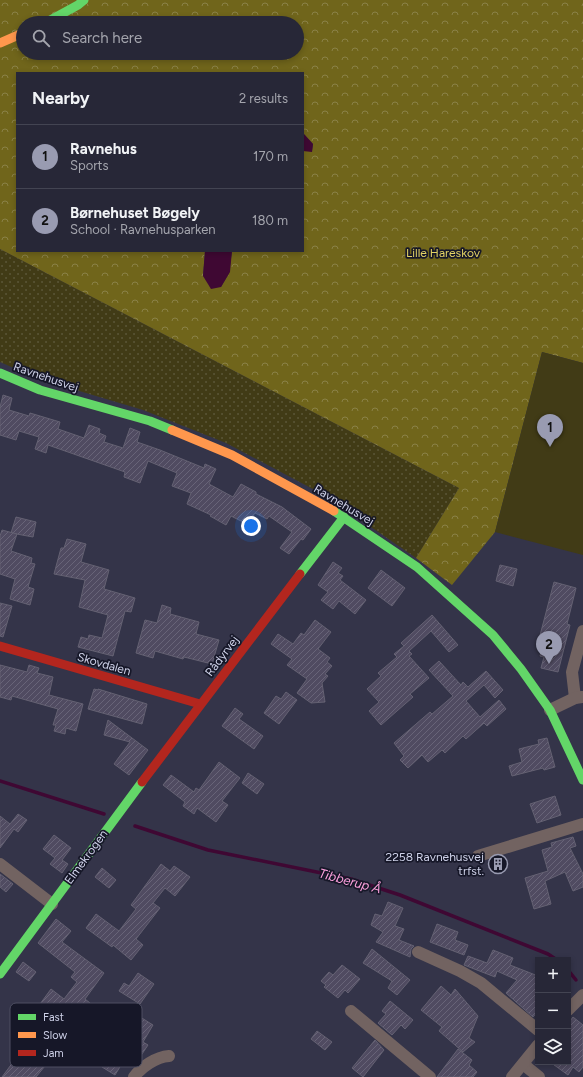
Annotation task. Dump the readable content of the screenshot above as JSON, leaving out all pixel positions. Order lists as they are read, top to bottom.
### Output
{
  "streets": {
    "street": [
      "Ravnehusvej",
      "Rådyrvej",
      "Skovdalen",
      "Elmekrogen"
    ]
  },
  "crossings": [
    ["Ravnehusvej", "Rådyrvej"],
    ["Rådyrvej", "Skovdalen"],
    ["Rådyrvej", "Elmekrogen"]
  ],
  "water": ["Tibberup Å"],
  "parks": ["Lille Hareskov"],
  "places": {
    "building": ["2258 Ravnehusvej trfst."]
  },
  "legend": ["Fast", "Slow", "Jam"],
  "page": {
    "search": "Search here",
    "heading": ["Nearby", "2 results"],
    "list": [
      {
        "mark": "1",
        "name": "Ravnehus",
        "note": "Sports",
        "value": "170 m"
      },
      {
        "mark": "2",
        "name": "Børnehuset Bøgely",
        "note": "School · Ravnehusparken",
        "value": "180 m"
      }
    ],
    "pins": ["1", "2"],
    "map_buttons": ["+", "−"]
  }
}
